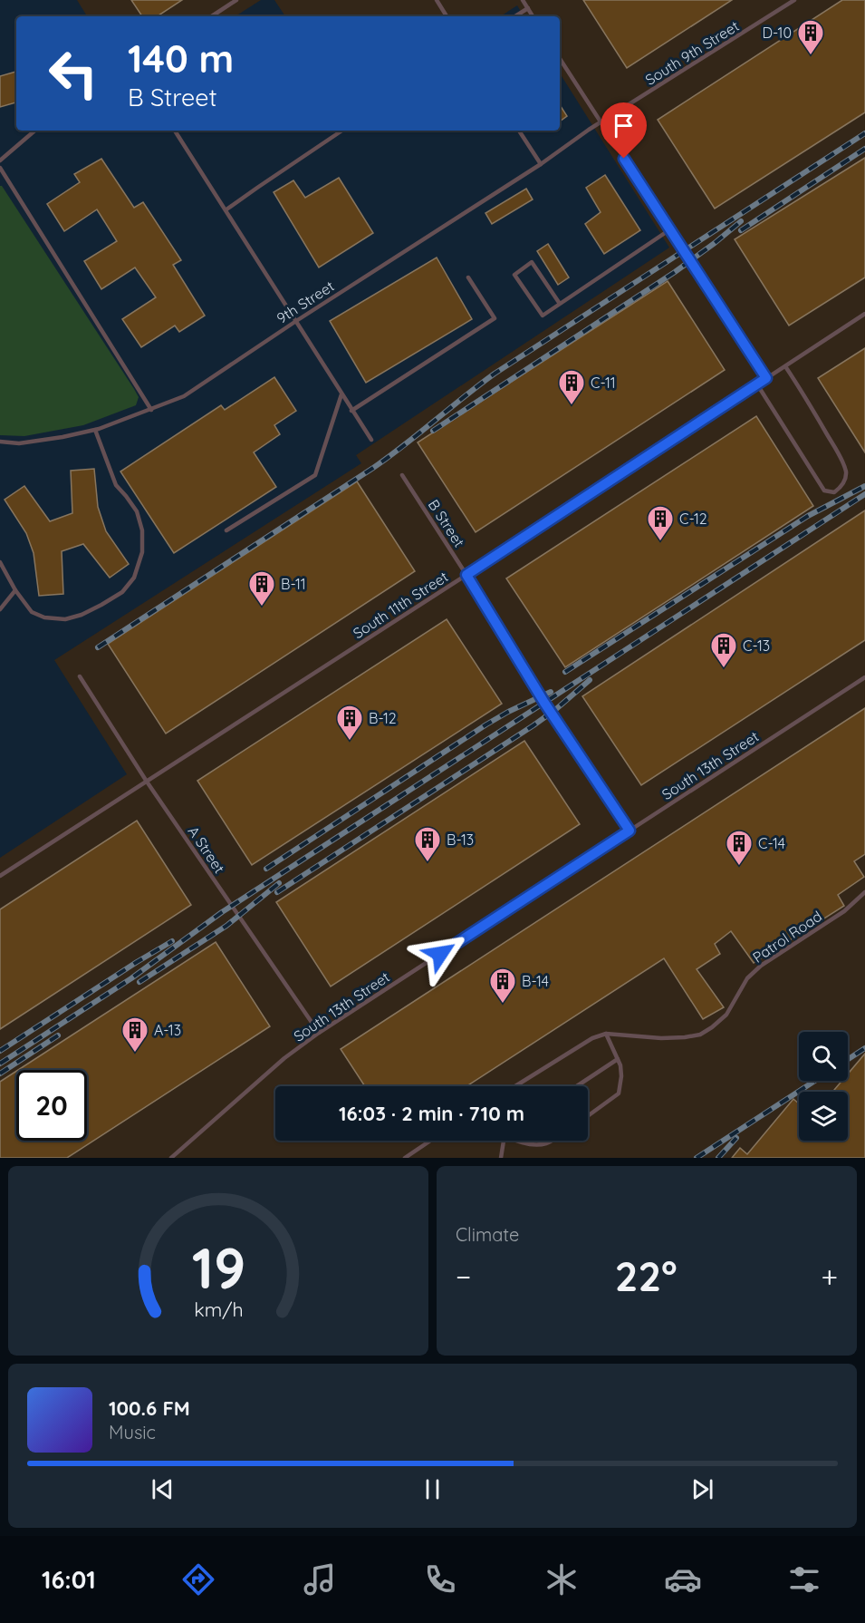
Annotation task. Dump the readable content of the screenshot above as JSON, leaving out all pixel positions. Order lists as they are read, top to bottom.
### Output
{
  "streets": {
    "lane": [
      "South 9th Street",
      "9th Street",
      "B Street",
      "South 11th Street",
      "South 13th Street",
      "A Street",
      "Patrol Road"
    ]
  },
  "crossings": [
    ["South 9th Street", "9th Street"],
    ["B Street", "South 11th Street"],
    ["B Street", "South 13th Street"],
    ["South 11th Street", "A Street"],
    ["South 13th Street", "A Street"]
  ],
  "places": {
    "building": [
      "D-10",
      "C-11",
      "C-12",
      "B-11",
      "C-13",
      "B-12",
      "B-13",
      "C-14",
      "B-14",
      "A-13"
    ]
  },
  "page": {
    "turn": ["140 m", "B Street"],
    "limit": "20",
    "trip": "16:03 · 2 min · 710 m",
    "tile": "Climate",
    "heat": ["−", "22°", "+"],
    "song": ["100.6 FM", "Music"],
    "tabs": "16:01",
    "gauge": ["19", "km/h"]
  }
}
